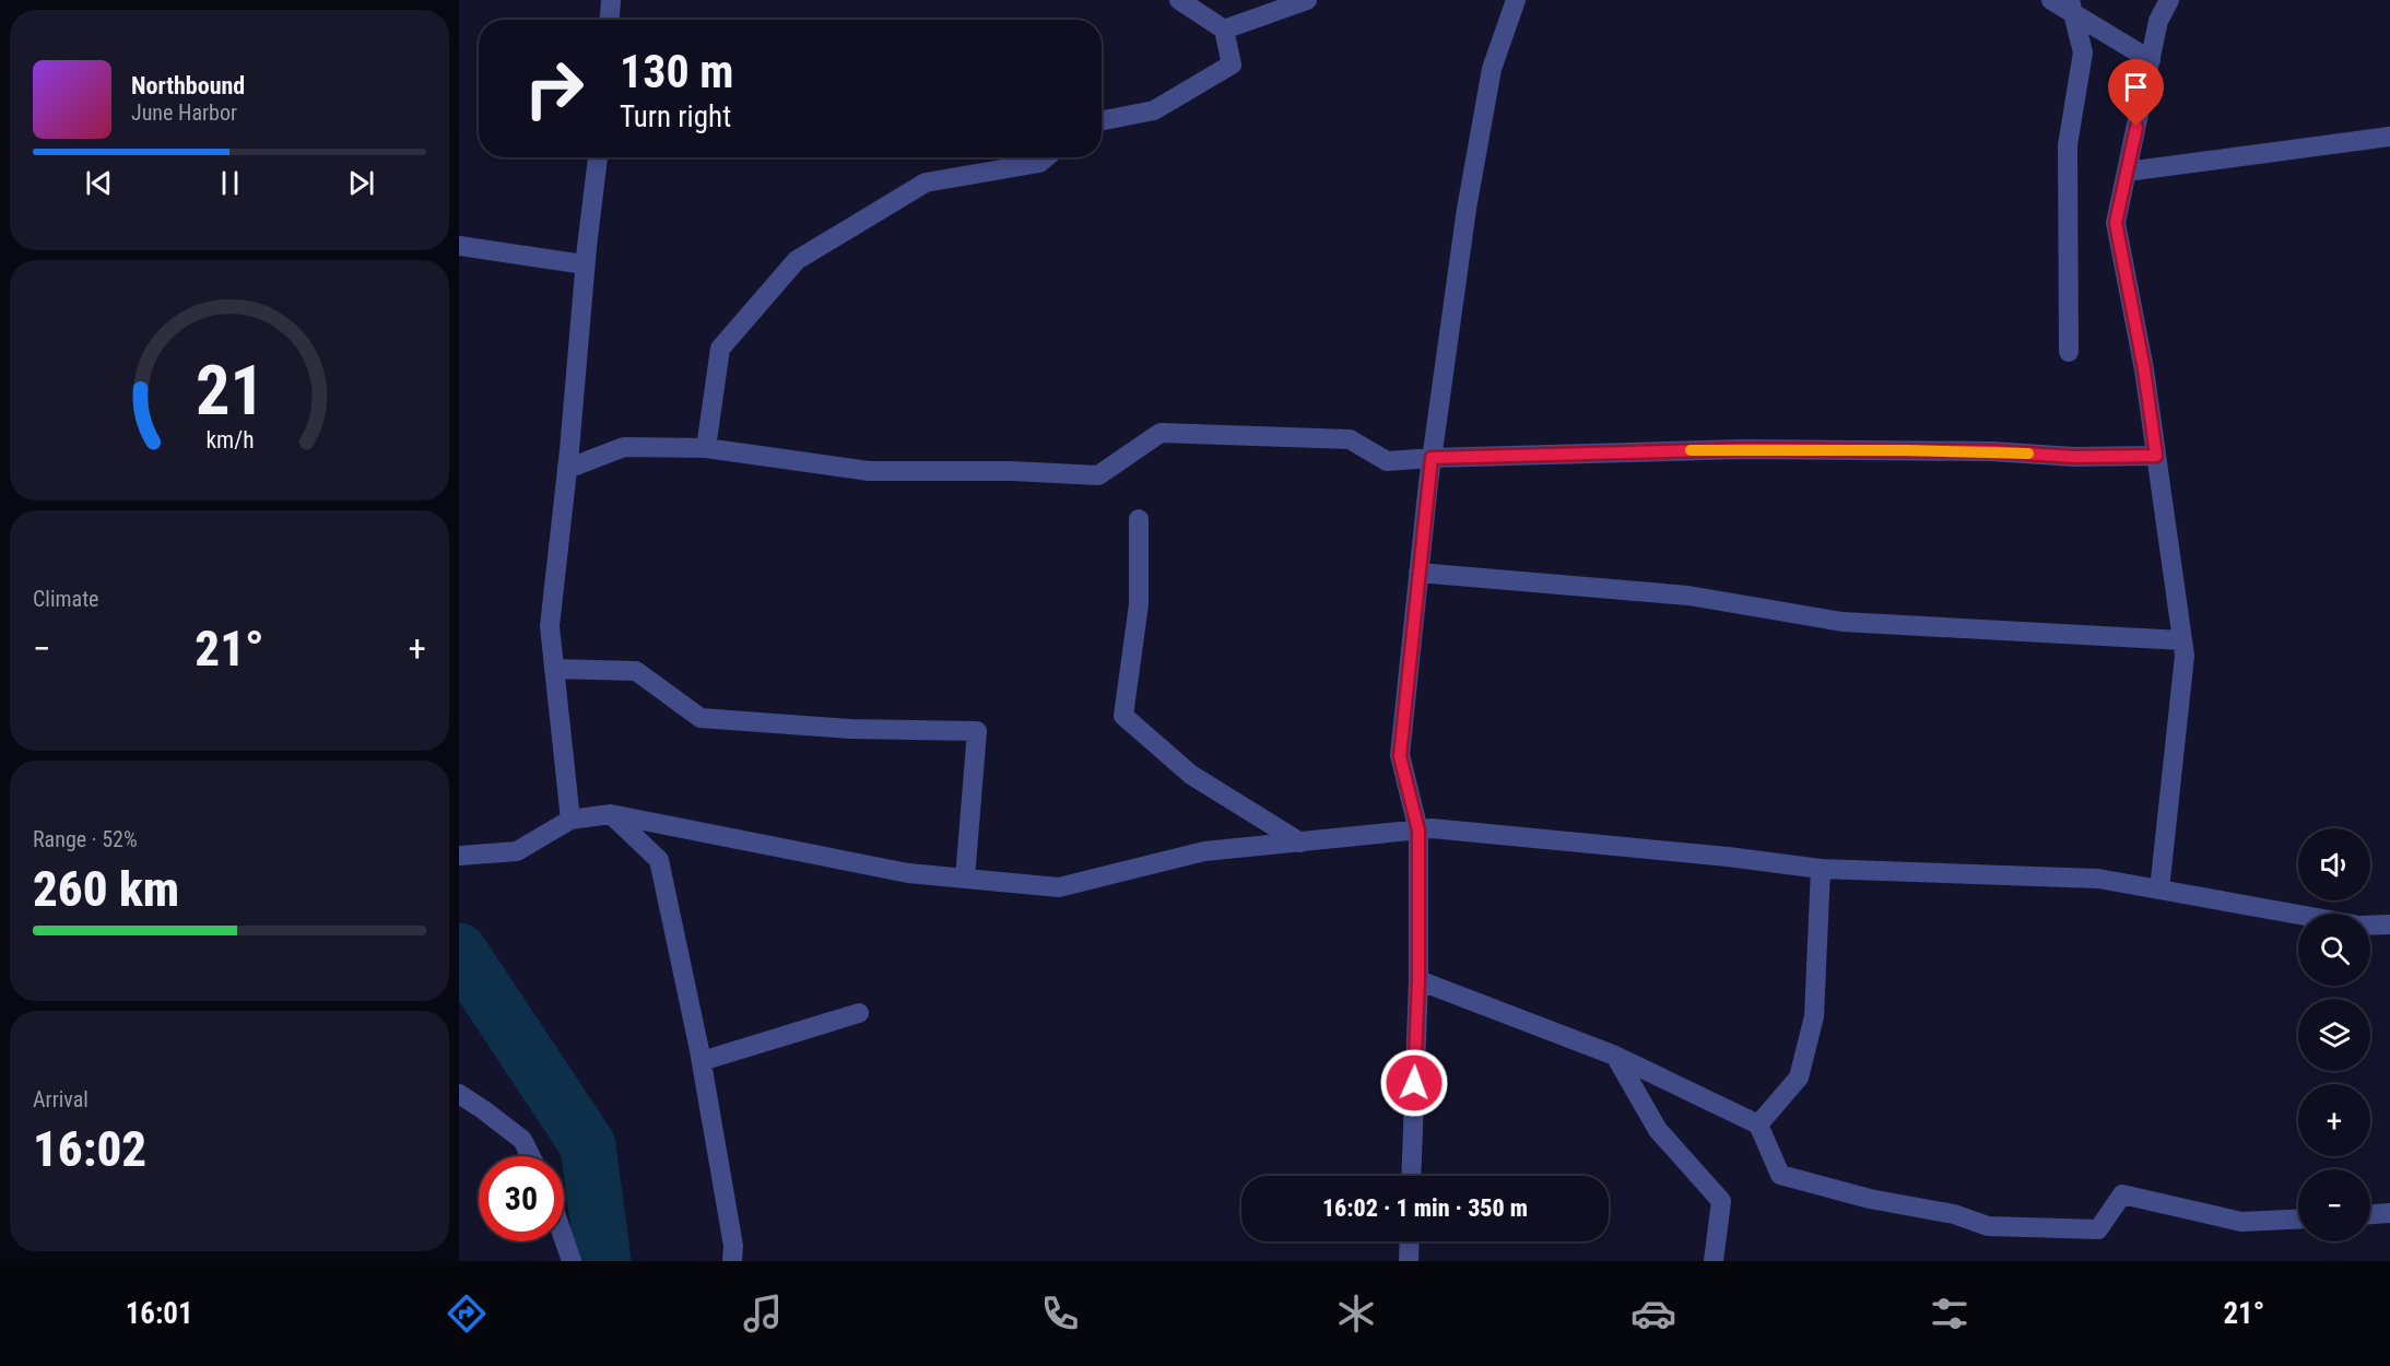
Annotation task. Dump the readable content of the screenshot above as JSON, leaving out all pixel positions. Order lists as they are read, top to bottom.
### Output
{
  "page": {
    "turn": ["130 m", "Turn right"],
    "song": ["Northbound", "June Harbor"],
    "tile": [
      "Climate",
      ["Range · 52%", "260 km"],
      ["Arrival", "16:02"]
    ],
    "heat": ["−", "21°", "+"],
    "map_buttons": ["+", "−"],
    "limit": "30",
    "trip": "16:02 · 1 min · 350 m",
    "tabs": ["16:01", "21°"],
    "gauge": ["21", "km/h"]
  }
}
